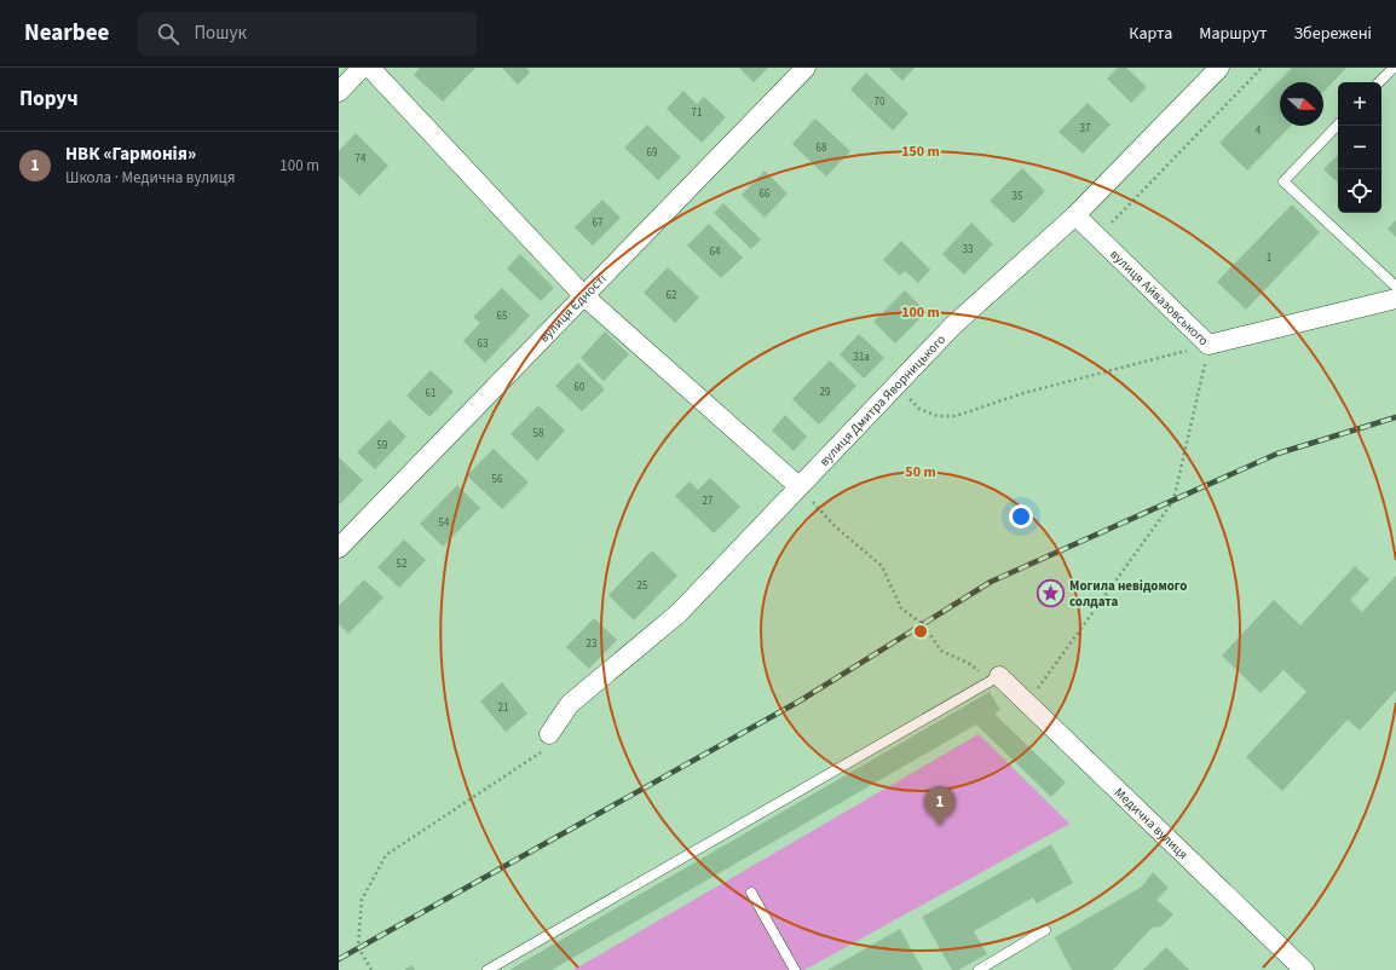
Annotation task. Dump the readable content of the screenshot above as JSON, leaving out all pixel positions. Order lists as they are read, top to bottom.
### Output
{
  "streets": {
    "street": [
      "вулиця Айвазовського",
      "вулиця Єдності",
      "вулиця Дмитра Яворницького",
      "Медична вулиця"
    ]
  },
  "crossings": [
    ["вулиця Айвазовського", "вулиця Дмитра Яворницького"]
  ],
  "places": {
    "place": ["Могила невідомого солдата"]
  },
  "house_numbers": [
    "70",
    "71",
    "37",
    "4",
    "68",
    "69",
    "74",
    "66",
    "35",
    "67",
    "33",
    "64",
    "1",
    "62",
    "65",
    "63",
    "31а",
    "60",
    "29",
    "61",
    "58",
    "59",
    "56",
    "27",
    "54",
    "52",
    "25",
    "23",
    "21"
  ],
  "north": "right",
  "page": {
    "header": "Nearbee",
    "search": "Пошук",
    "nav": ["Карта", "Маршрут", "Збережені"],
    "heading": "Поруч",
    "map_buttons": ["+", "−"],
    "list": [
      {
        "mark": "1",
        "name": "НВК «Гармонія»",
        "note": "Школа · Медична вулиця",
        "value": "100 m"
      }
    ],
    "pins": "1"
  },
  "rings": ["150 m", "100 m", "50 m"]
}
